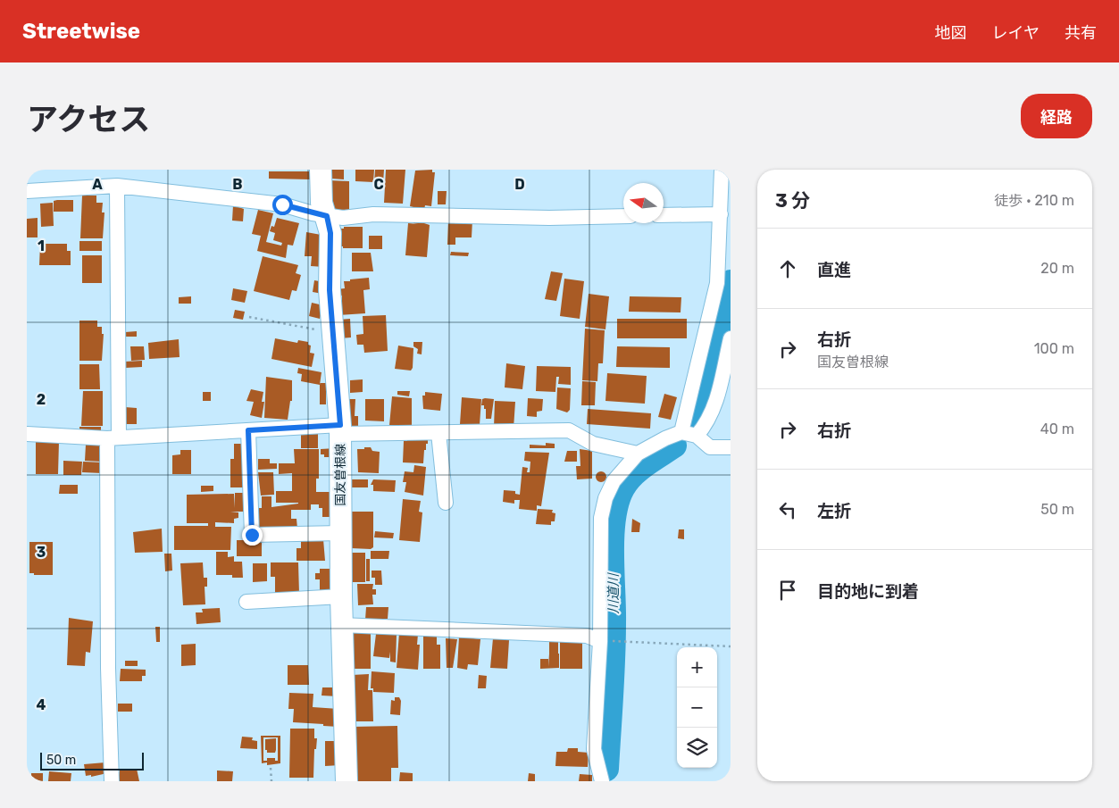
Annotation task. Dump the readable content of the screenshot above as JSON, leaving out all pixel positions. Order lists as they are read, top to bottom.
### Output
{
  "streets": {
    "main road": ["国友曽根線"]
  },
  "water": ["川道川"],
  "scale_bar": "50 m",
  "north": "left",
  "page": {
    "header": "Streetwise",
    "nav": ["地図", "レイヤ", "共有"],
    "title": "アクセス",
    "buttons": "経路",
    "heading": ["3 分", "徒歩 · 210 m"],
    "list": [
      ["直進", "20 m"],
      ["右折", "国友曽根線", "100 m"],
      ["右折", "40 m"],
      ["左折", "50 m"],
      "目的地に到着"
    ],
    "map_buttons": ["+", "−"],
    "scale": "50 m"
  },
  "grid": {
    "columns": [
      "A",
      "B",
      "C",
      "D"
    ],
    "rows": [
      "1",
      "2",
      "3",
      "4"
    ]
  }
}
